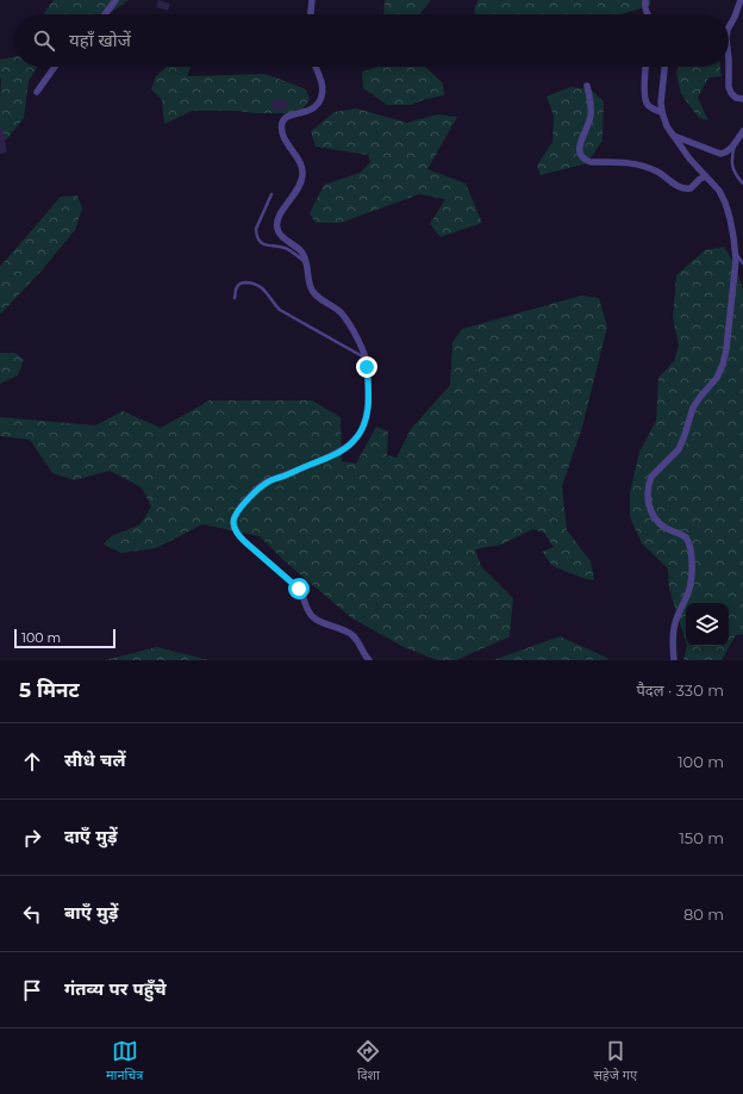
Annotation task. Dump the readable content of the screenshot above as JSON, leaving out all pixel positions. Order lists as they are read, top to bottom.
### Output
{
  "scale_bar": "100 m",
  "page": {
    "search": "यहाँ खोजें",
    "scale": "100 m",
    "heading": ["5 मिनट", "पैदल · 330 m"],
    "list": [
      ["सीधे चलें", "100 m"],
      ["दाएँ मुड़ें", "150 m"],
      ["बाएँ मुड़ें", "80 m"],
      "गंतव्य पर पहुँचे"
    ],
    "nav": ["मानचित्र", "दिशा", "सहेजे गए"]
  }
}
